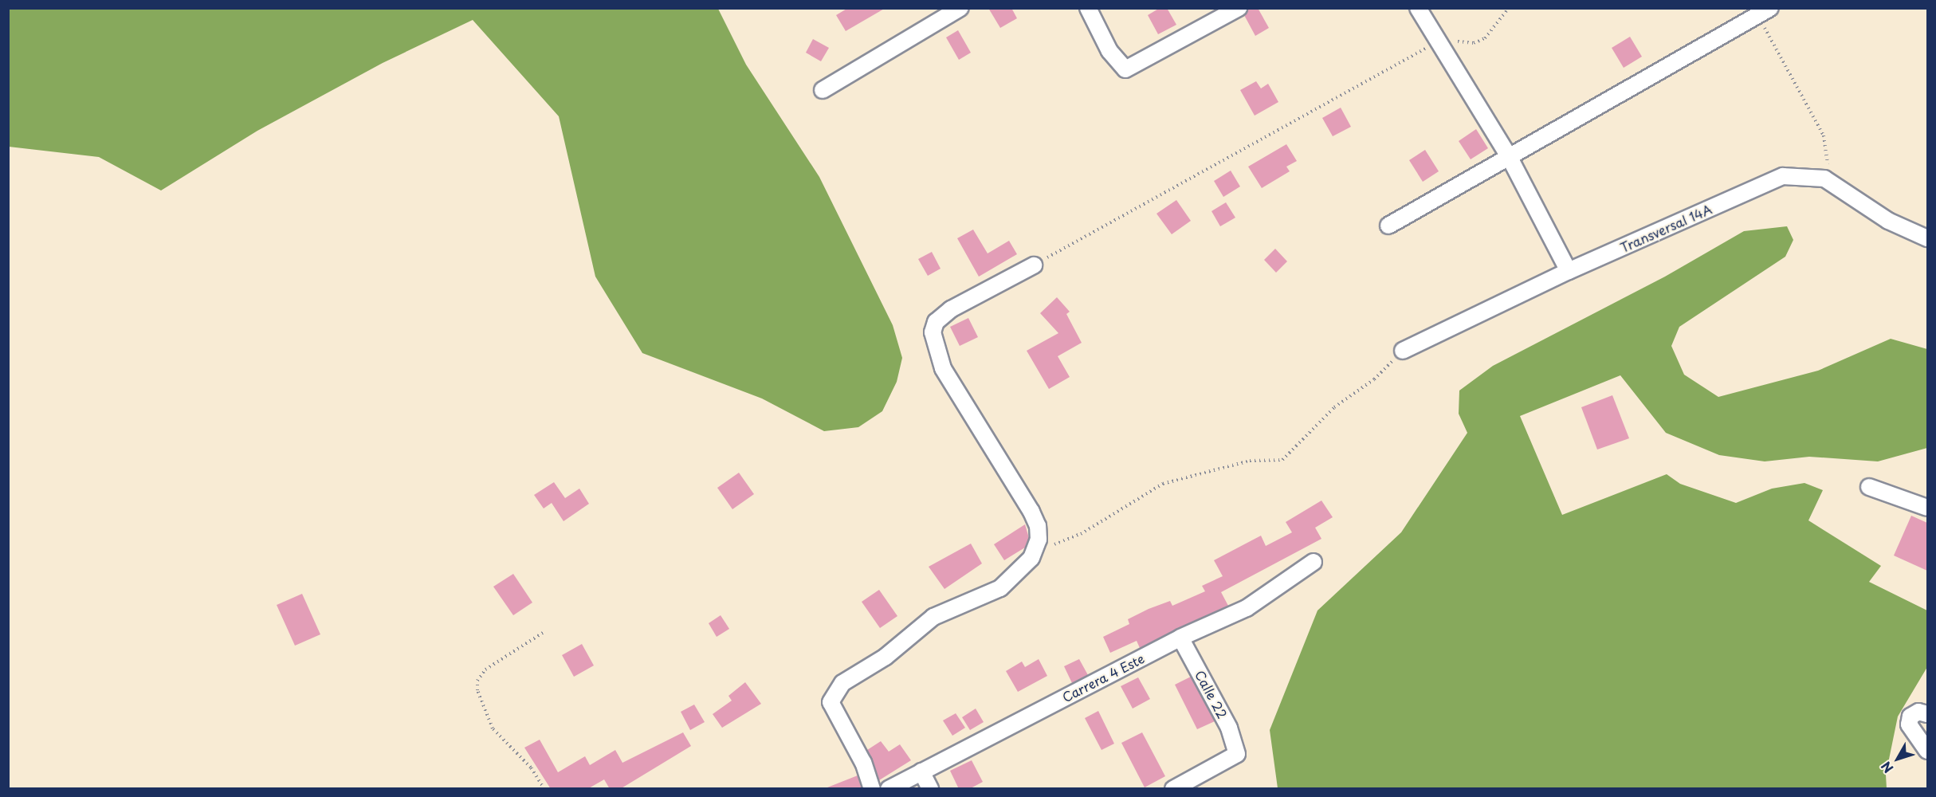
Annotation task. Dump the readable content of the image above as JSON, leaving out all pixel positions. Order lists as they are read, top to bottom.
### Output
{
  "streets": {
    "street": ["Transversal 14A", "Carrera 4 Este", "Calle 22"]
  },
  "crossings": [
    ["Carrera 4 Este", "Calle 22"]
  ],
  "north": "bottom left"
}
